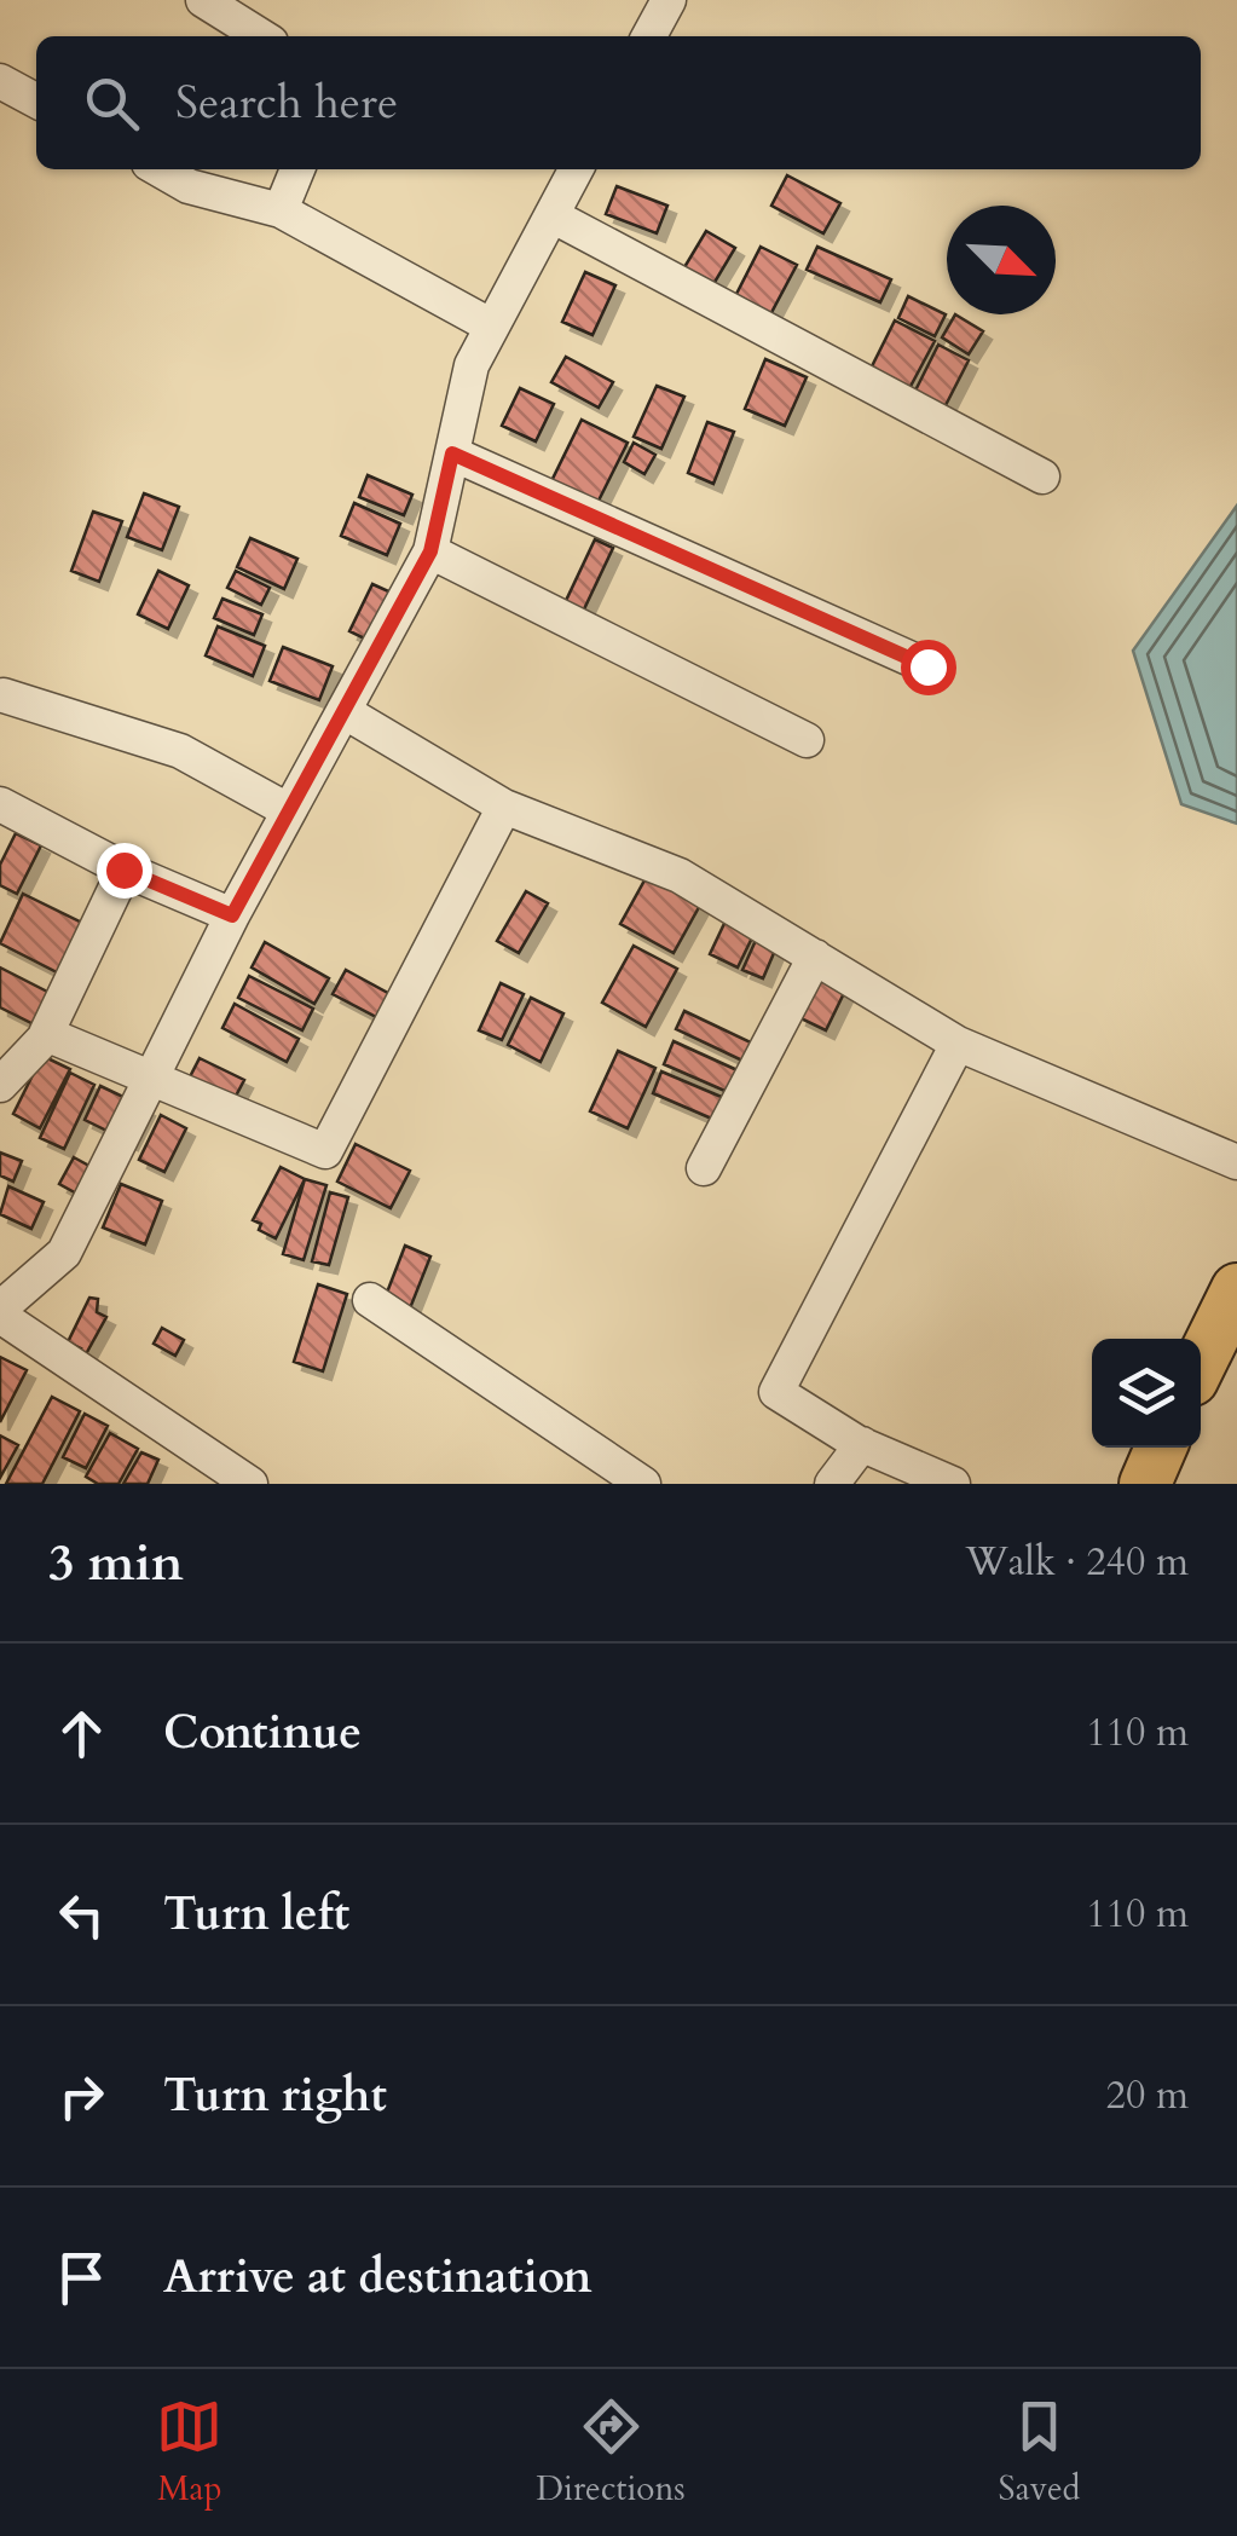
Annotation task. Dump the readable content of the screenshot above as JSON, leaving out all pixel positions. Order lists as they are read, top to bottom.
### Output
{
  "north": "bottom right",
  "page": {
    "search": "Search here",
    "heading": ["3 min", "Walk · 240 m"],
    "list": [
      ["Continue", "110 m"],
      ["Turn left", "110 m"],
      ["Turn right", "20 m"],
      "Arrive at destination"
    ],
    "nav": ["Map", "Directions", "Saved"]
  }
}
